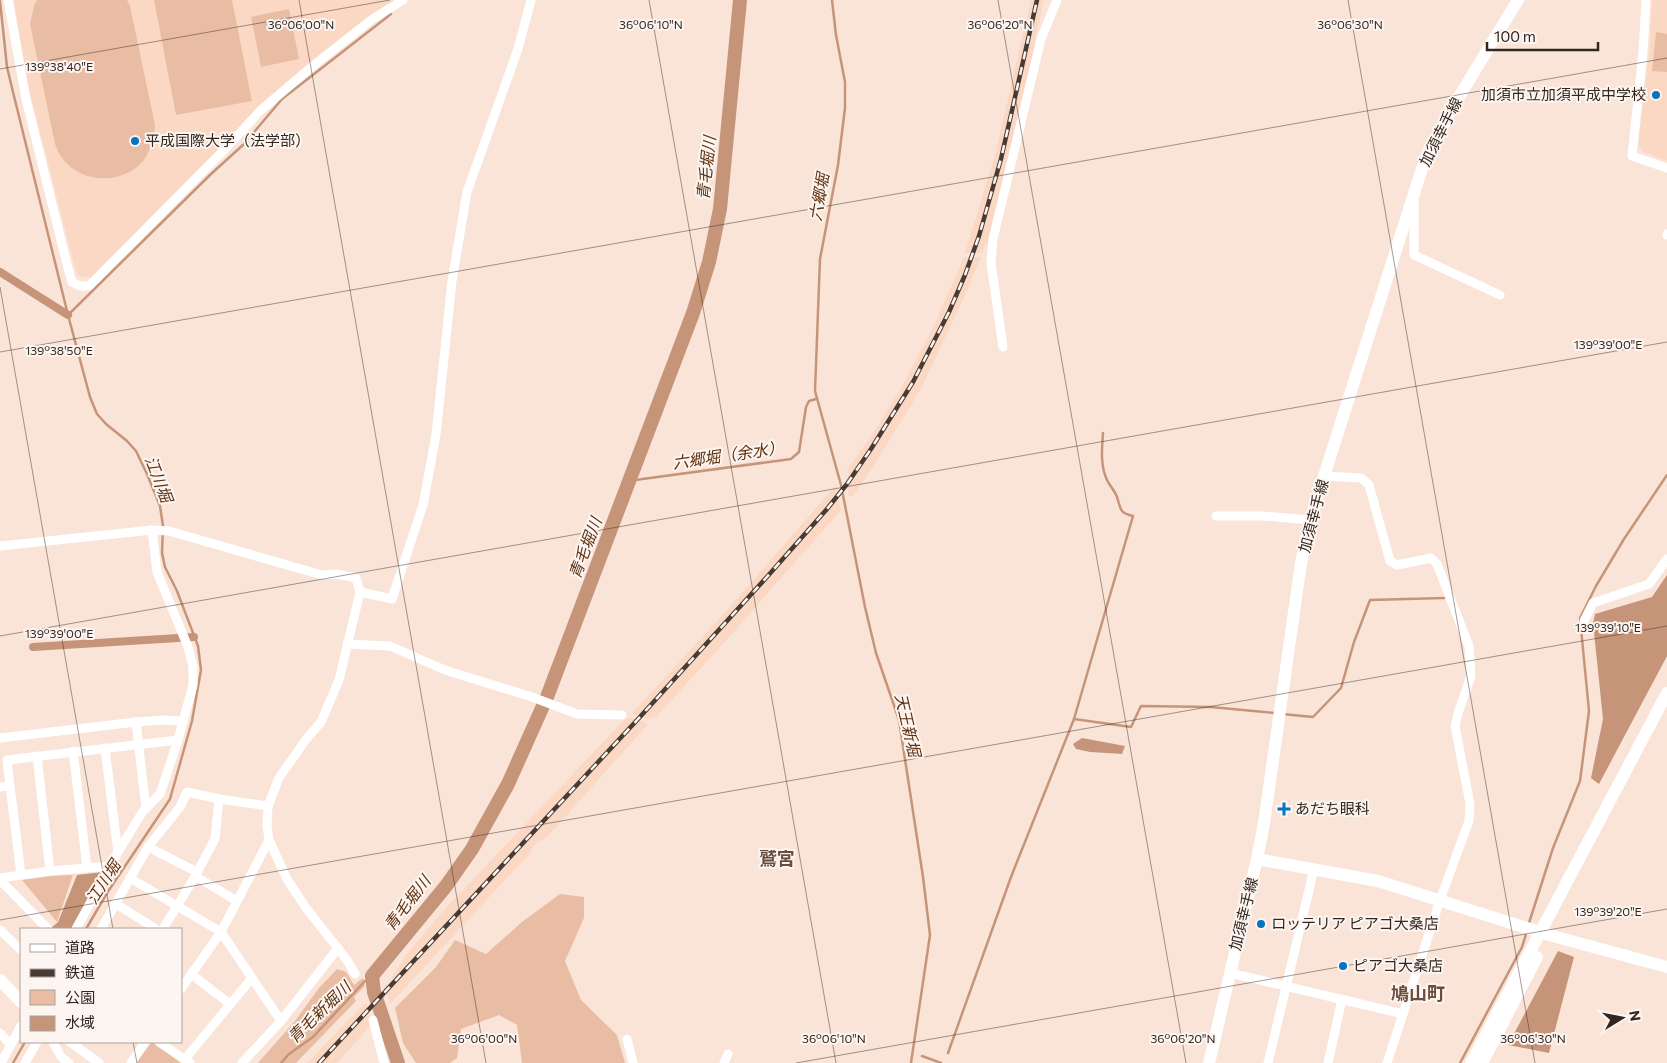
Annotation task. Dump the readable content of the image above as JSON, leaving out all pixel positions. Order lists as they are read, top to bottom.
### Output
{
  "streets": {
    "street": ["加須幸手線"]
  },
  "districts": ["鷲宮", "鳩山町"],
  "water": [
    "青毛堀川",
    "六郷堀",
    "六郷堀（余水）",
    "江川堀",
    "天王新堀",
    "青毛新堀川"
  ],
  "places": {
    "other": [
      "加須市立加須平成中学校",
      "平成国際大学（法学部）",
      "ロッテリア ピアゴ大桑店",
      "ピアゴ大桑店"
    ],
    "health": ["あだち眼科"]
  },
  "legend": [
    "道路",
    "鉄道",
    "公園",
    "水域"
  ],
  "scale_bar": "100 m",
  "north": "right",
  "coordinates": [
    "36°06'00\"N",
    "36°06'10\"N",
    "36°06'20\"N",
    "36°06'30\"N",
    "139°38'40\"E",
    "139°39'00\"E",
    "139°38'50\"E",
    "139°39'10\"E",
    "139°39'20\"E"
  ]
}
